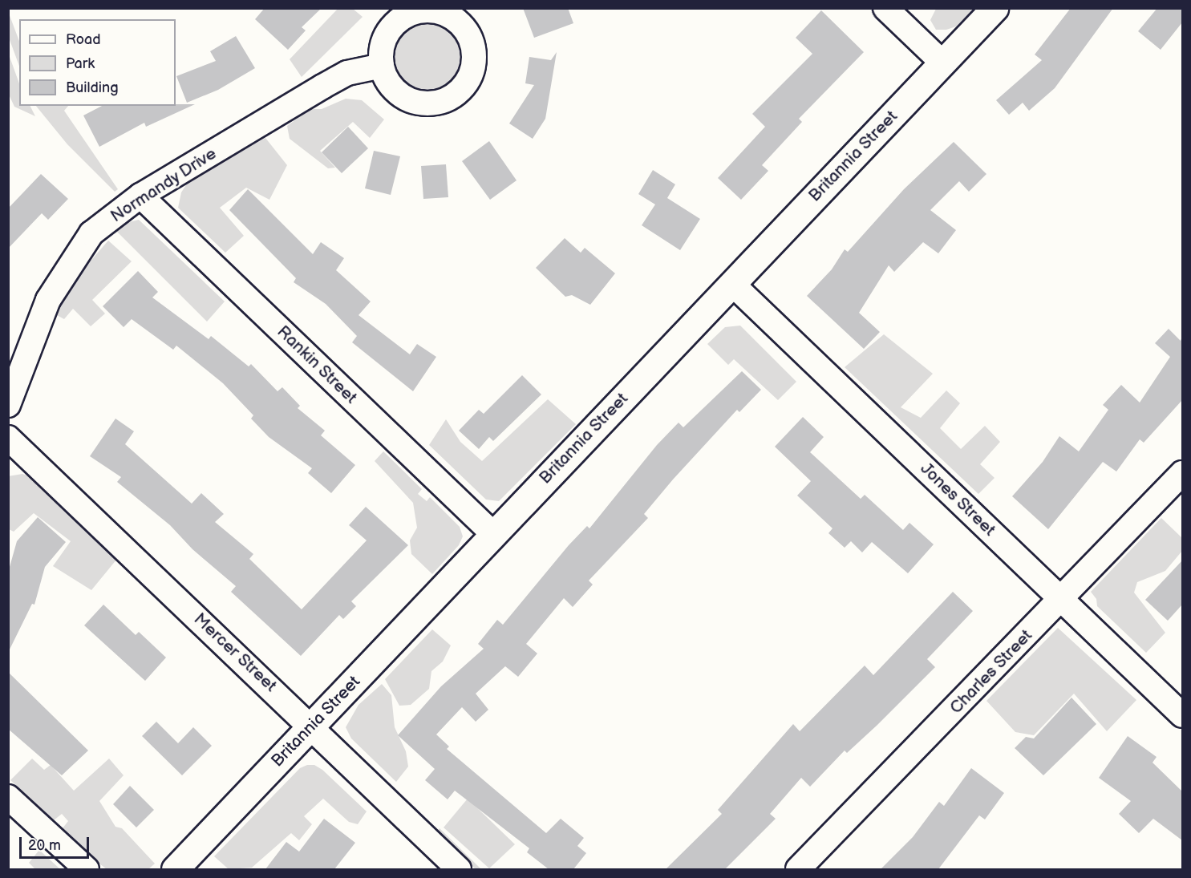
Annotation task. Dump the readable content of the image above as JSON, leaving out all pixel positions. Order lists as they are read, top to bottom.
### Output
{
  "streets": {
    "street": [
      "Britannia Street",
      "Normandy Drive",
      "Rankin Street",
      "Jones Street",
      "Mercer Street",
      "Charles Street"
    ]
  },
  "crossings": [
    ["Britannia Street", "Rankin Street"],
    ["Britannia Street", "Jones Street"],
    ["Britannia Street", "Mercer Street"],
    ["Normandy Drive", "Rankin Street"],
    ["Jones Street", "Charles Street"]
  ],
  "legend": ["Road", "Park", "Building"],
  "scale_bar": "20 m"
}
